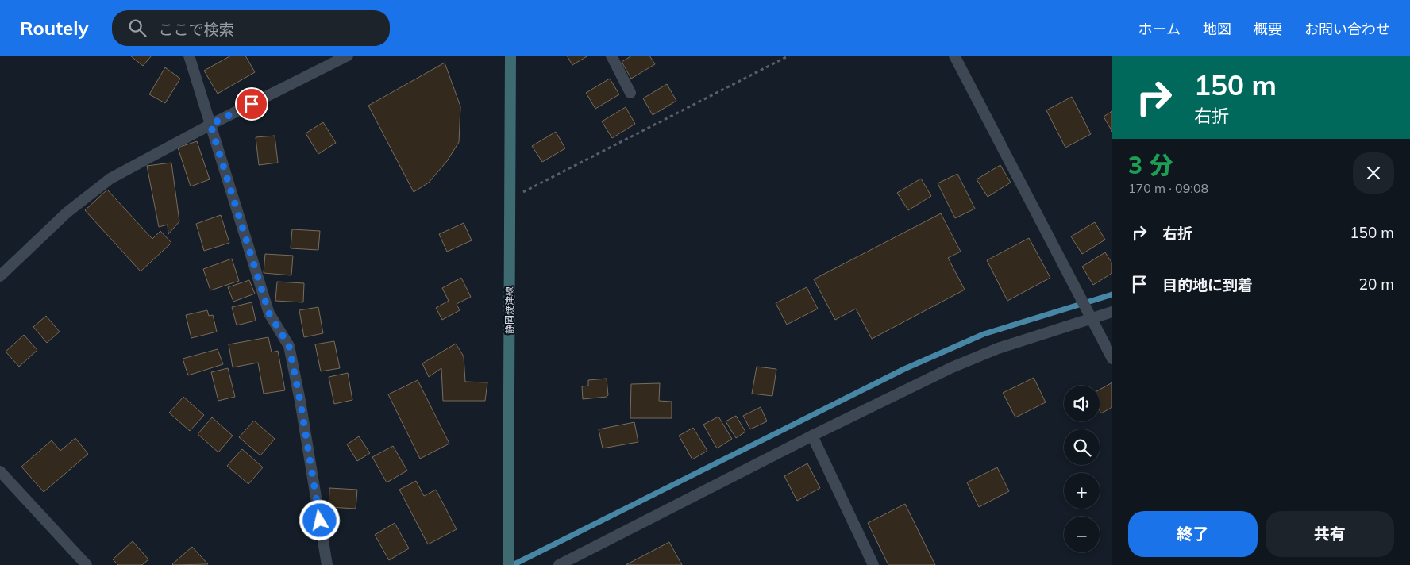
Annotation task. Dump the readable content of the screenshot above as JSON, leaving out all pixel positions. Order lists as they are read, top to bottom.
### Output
{
  "streets": {
    "main road": ["静岡焼津線"]
  },
  "page": {
    "header": "Routely",
    "search": "ここで検索",
    "nav": [
      "ホーム",
      "地図",
      "概要",
      "お問い合わせ"
    ],
    "turn": ["150 m", "右折"],
    "heading": ["3 分", "170 m · 09:08"],
    "list": [
      {
        "name": "右折",
        "value": "150 m"
      },
      {
        "name": "目的地に到着",
        "value": "20 m"
      }
    ],
    "map_buttons": ["+", "−"],
    "buttons": ["終了", "共有"]
  }
}
